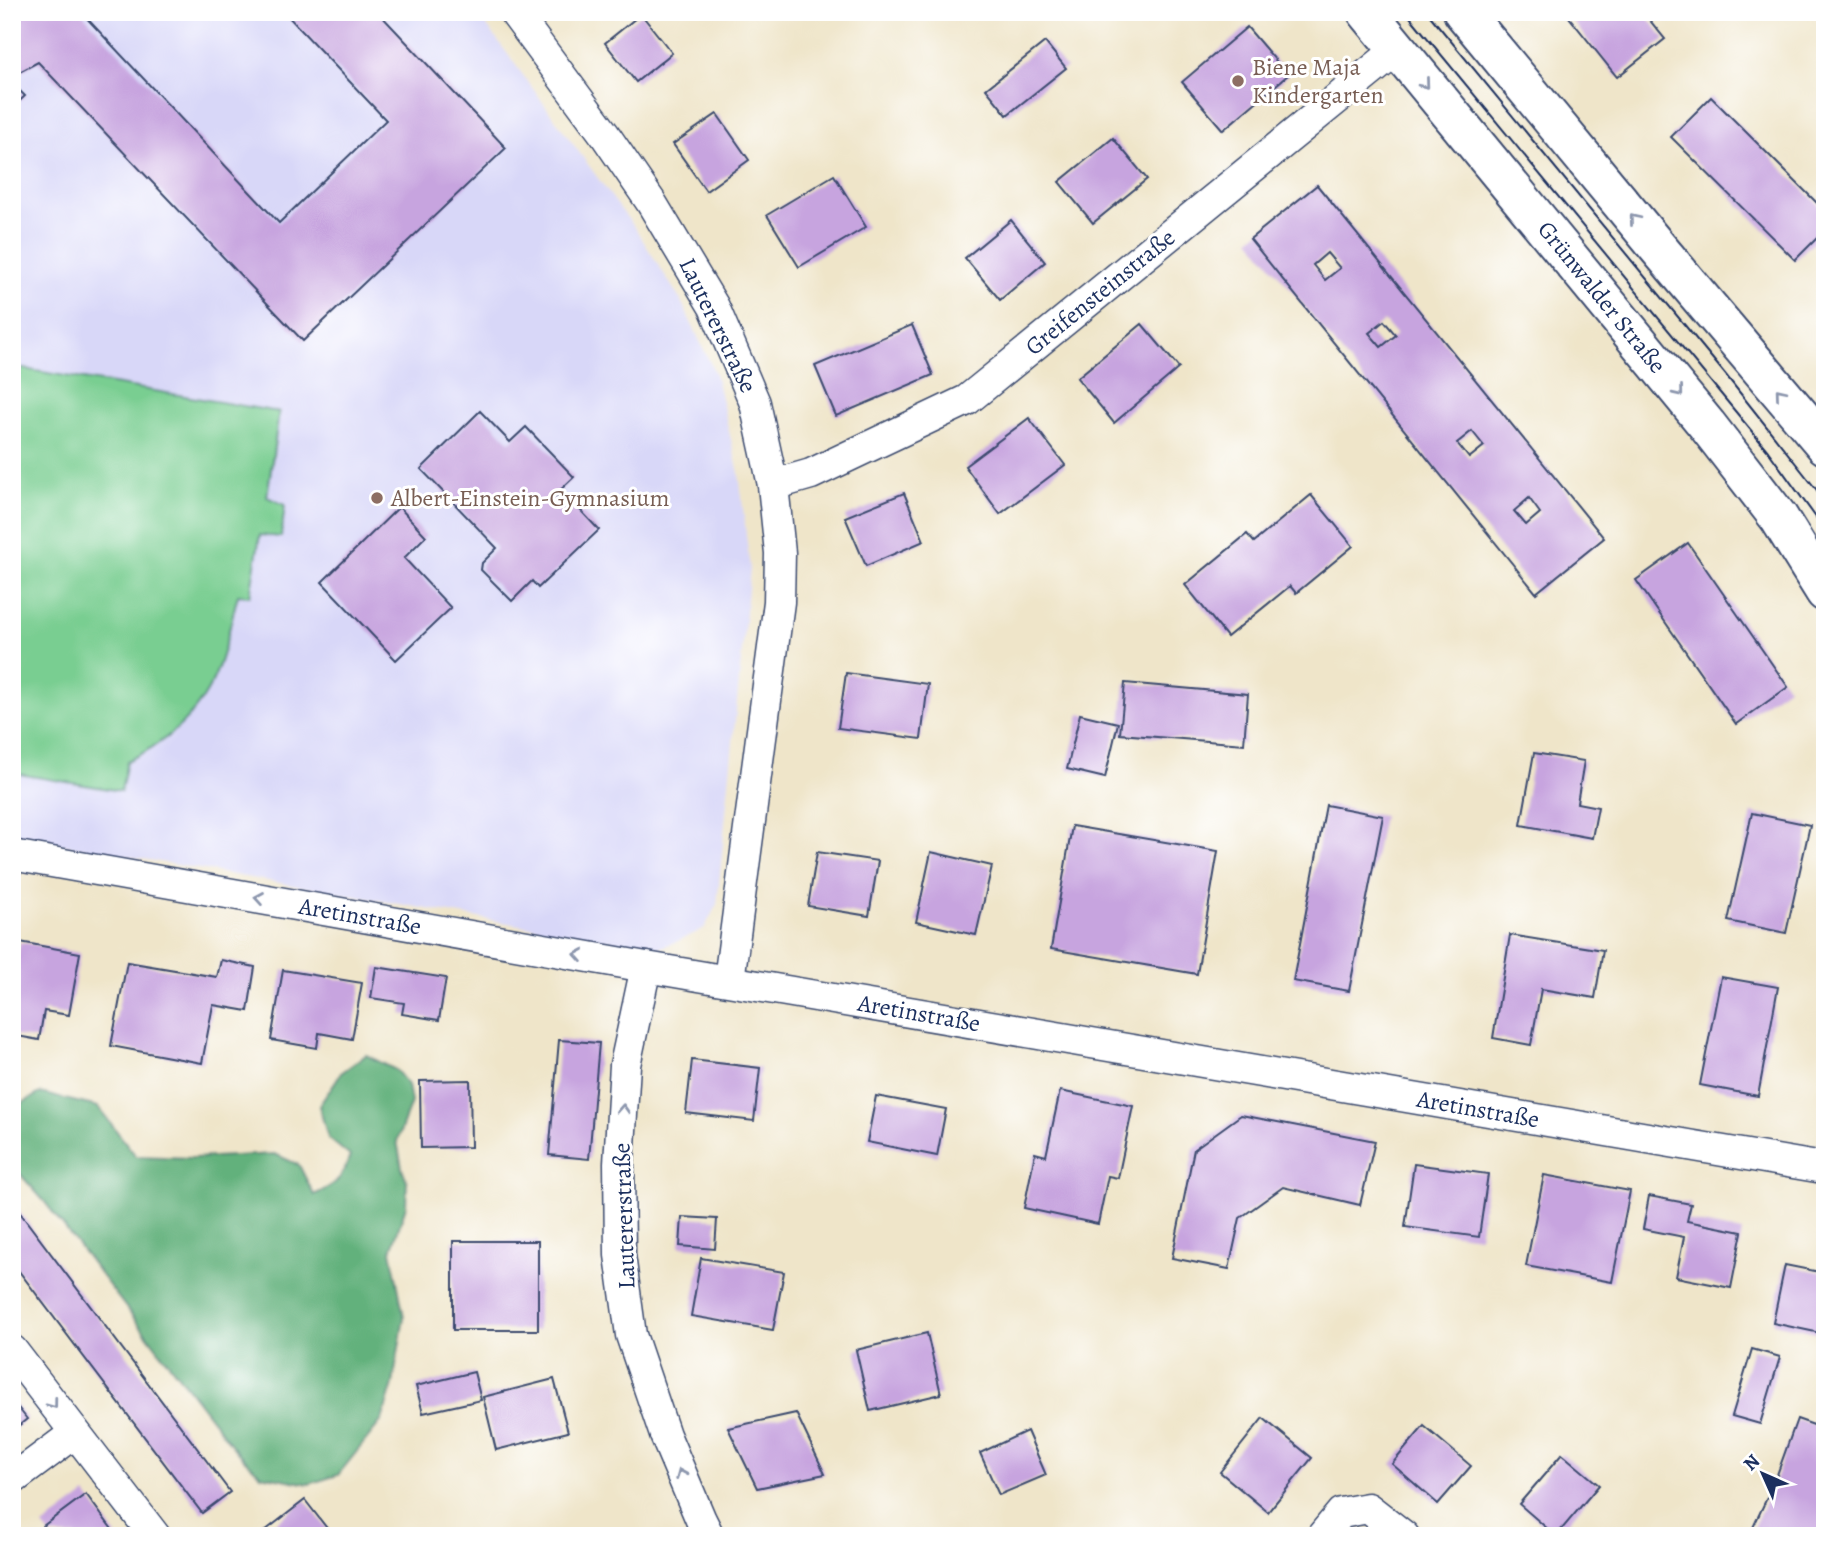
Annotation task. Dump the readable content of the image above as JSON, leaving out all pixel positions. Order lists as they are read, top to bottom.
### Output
{
  "streets": {
    "main road": ["Grünwalder Straße"],
    "street": ["Greifensteinstraße", "Lautererstraße", "Aretinstraße"]
  },
  "crossings": [
    ["Greifensteinstraße", "Grünwalder Straße"],
    ["Greifensteinstraße", "Lautererstraße"],
    ["Lautererstraße", "Aretinstraße"]
  ],
  "one_way": ["Lautererstraße"],
  "places": ["Biene Maja Kindergarten", "Albert-Einstein-Gymnasium"],
  "north": "top left"
}
